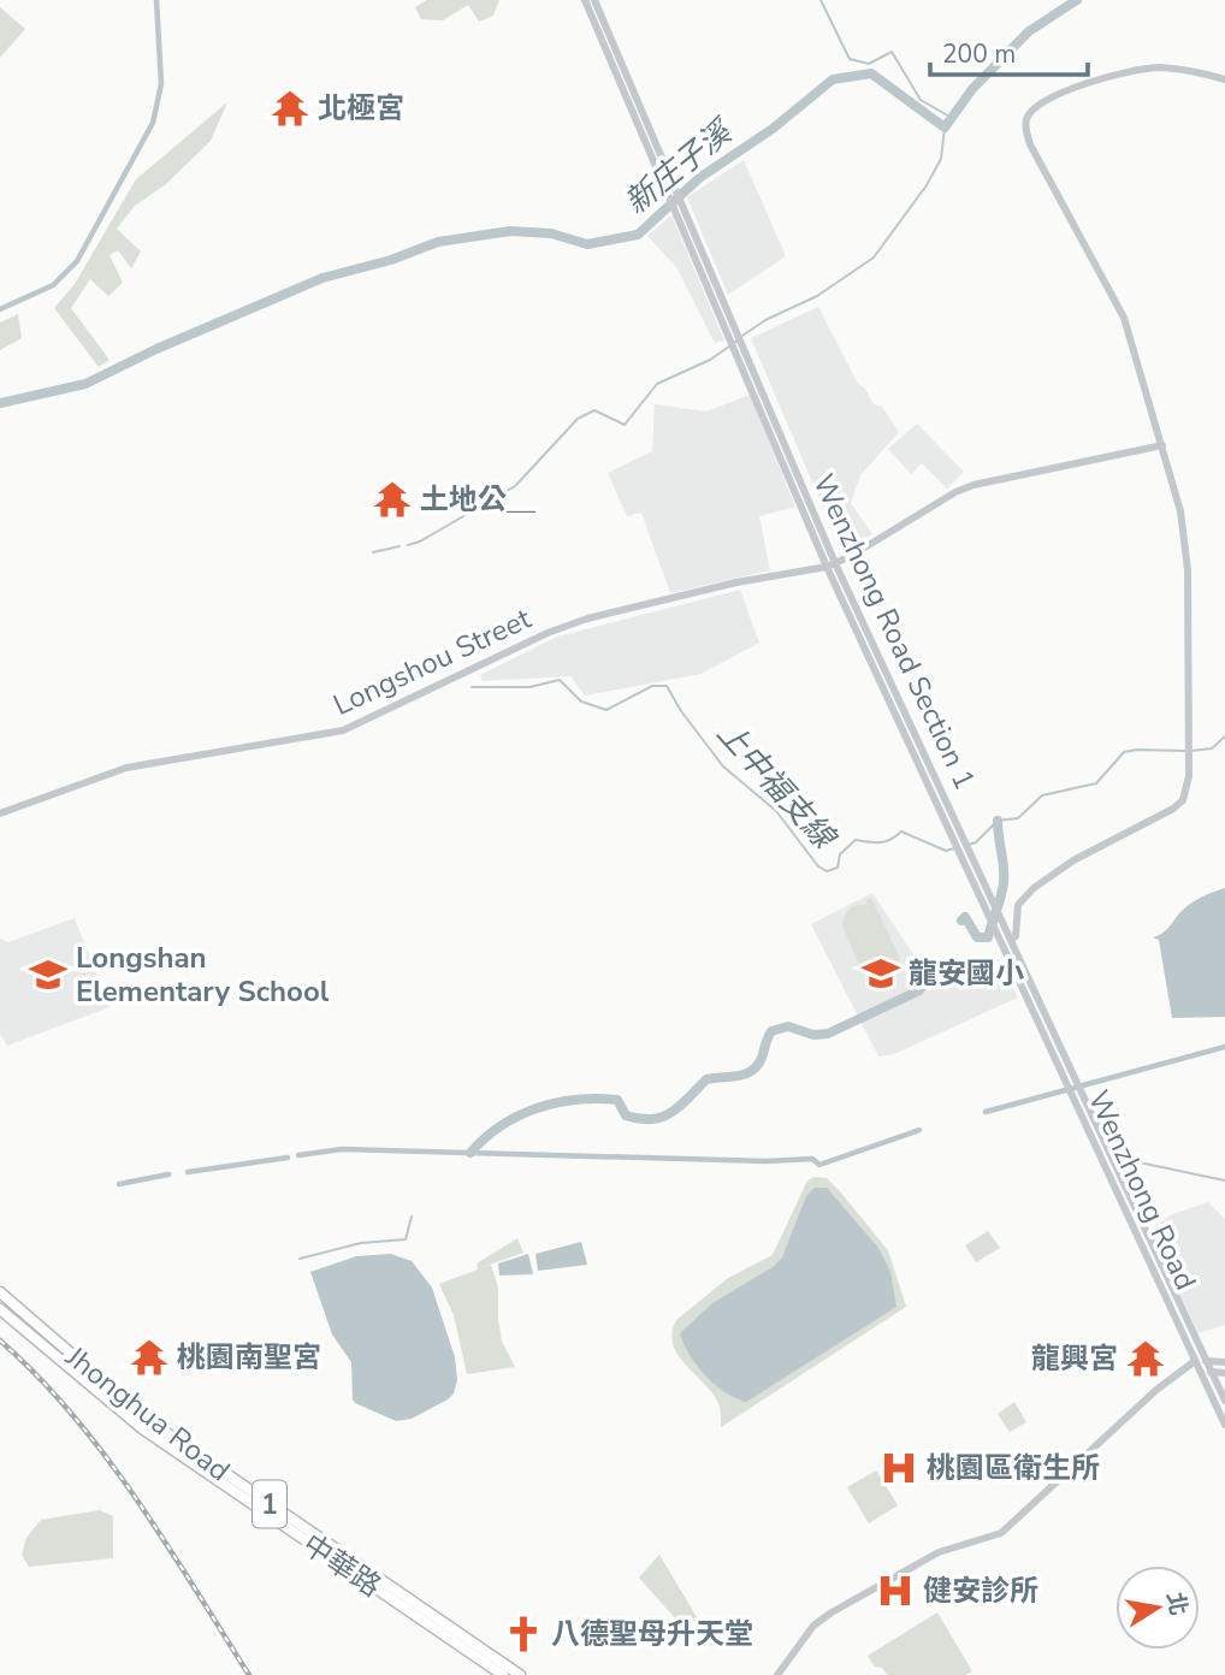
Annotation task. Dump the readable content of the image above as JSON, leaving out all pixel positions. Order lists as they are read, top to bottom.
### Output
{
  "streets": {
    "main road": ["Jhonghua Road", "1", "中華路"],
    "street": ["Wenzhong Road Section 1", "Longshou Street", "Wenzhong Road"]
  },
  "crossings": [
    ["Wenzhong Road Section 1", "Longshou Street"],
    ["Wenzhong Road Section 1", "Wenzhong Road"]
  ],
  "water": ["新庄子溪", "上中福支線"],
  "places": {
    "temple": [
      "北極宮",
      "土地公＿",
      "桃園南聖宮",
      "龍興宮"
    ],
    "school or university": ["龍安國小", "Longshan Elementary School"],
    "hospital": ["桃園區衛生所", "健安診所"],
    "church": ["八德聖母升天堂"]
  },
  "scale_bar": "200 m",
  "north": "right"
}
